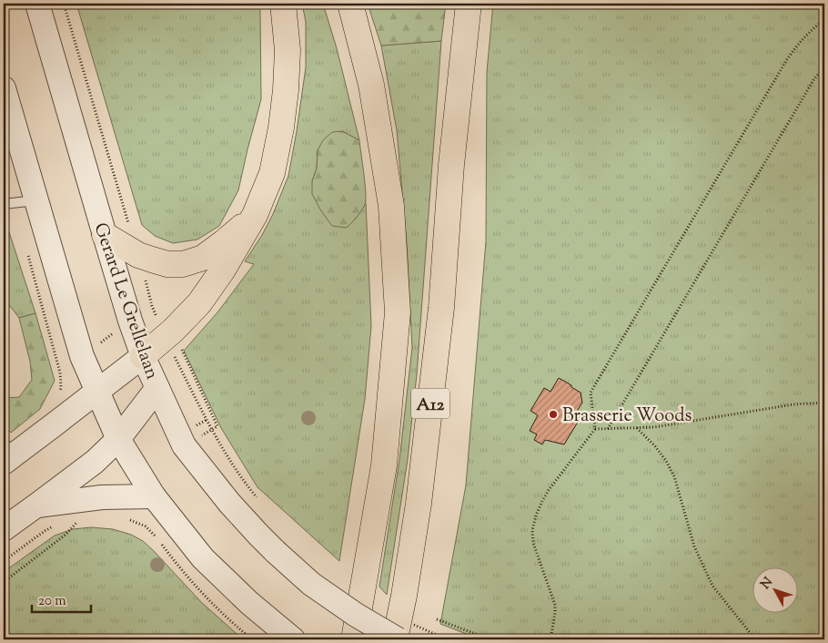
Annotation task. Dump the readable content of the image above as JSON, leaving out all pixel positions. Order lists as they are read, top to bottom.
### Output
{
  "streets": {
    "highway": ["A12"],
    "street": ["Gerard Le Grellelaan"]
  },
  "crossings": [
    ["Gerard Le Grellelaan", "A12"]
  ],
  "places": ["Brasserie Woods"],
  "scale_bar": "20 m",
  "north": "top left"
}
